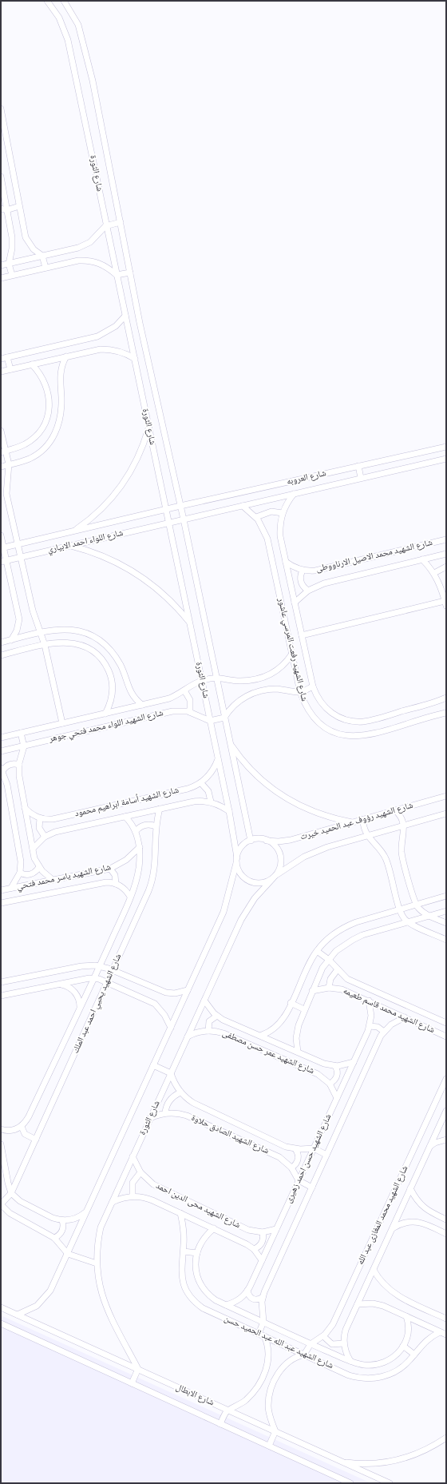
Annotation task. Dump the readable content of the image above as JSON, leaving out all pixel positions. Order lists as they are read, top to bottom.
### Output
{
  "streets": {
    "street": [
      "شارع الثورة",
      "شارع العروبه",
      "شارع اللواء احمد الابياري",
      "شارع الشهيد محمد الاصيل الارناووطى",
      "شارع الشهيد رفعت المرسي عاشور",
      "شارع الشهيد اللواء محمد فتحي جوهر",
      "شارع الشهيد أسامة ابراهيم محمود",
      "شارع الشهيد رؤوف عبد الحميد خيرت",
      "شارع الشهيد ياسر محمد فتحي",
      "شارع الشهيد يحيي احمد عبد الملك",
      "شارع الشهيد محمد قاسم طعيمه",
      "شارع الشهيد عمر حسن مصطفى",
      "شارع الشهيد الصادق حلاوة",
      "شارع الشهيد حسن احمد زهيرى",
      "شارع الشهيد محى الدين احمد",
      "شارع الشهيد محمد المغازى عبد الله",
      "شارع الشهيد عبد الله عبد الحميد حسن",
      "شارع الابطال"
    ]
  },
  "crossings": [
    ["شارع الثورة", "شارع العروبه"],
    ["شارع الثورة", "شارع اللواء احمد الابياري"],
    ["شارع الثورة", "شارع الشهيد اللواء محمد فتحي جوهر"],
    ["شارع الثورة", "شارع الشهيد أسامة ابراهيم محمود"],
    ["شارع الثورة", "شارع الشهيد رؤوف عبد الحميد خيرت"],
    ["شارع الثورة", "شارع الشهيد عمر حسن مصطفى"],
    ["شارع الثورة", "شارع الشهيد الصادق حلاوة"],
    ["شارع الثورة", "شارع الشهيد محى الدين احمد"],
    ["شارع الثورة", "شارع الابطال"],
    ["شارع العروبه", "شارع اللواء احمد الابياري"],
    ["شارع العروبه", "شارع الشهيد رفعت المرسي عاشور"],
    ["شارع الشهيد محمد الاصيل الارناووطى", "شارع الشهيد رفعت المرسي عاشور"],
    ["شارع الشهيد أسامة ابراهيم محمود", "شارع الشهيد يحيي احمد عبد الملك"],
    ["شارع الشهيد ياسر محمد فتحي", "شارع الشهيد يحيي احمد عبد الملك"],
    ["شارع الشهيد محمد قاسم طعيمه", "شارع الشهيد عمر حسن مصطفى"],
    ["شارع الشهيد محمد قاسم طعيمه", "شارع الشهيد حسن احمد زهيرى"],
    ["شارع الشهيد عمر حسن مصطفى", "شارع الشهيد حسن احمد زهيرى"],
    ["شارع الشهيد الصادق حلاوة", "شارع الشهيد حسن احمد زهيرى"],
    ["شارع الشهيد حسن احمد زهيرى", "شارع الشهيد محى الدين احمد"],
    ["شارع الشهيد حسن احمد زهيرى", "شارع الشهيد عبد الله عبد الحميد حسن"],
    ["شارع الشهيد محى الدين احمد", "شارع الشهيد عبد الله عبد الحميد حسن"],
    ["شارع الشهيد محمد المغازى عبد الله", "شارع الشهيد عبد الله عبد الحميد حسن"]
  ]
}
